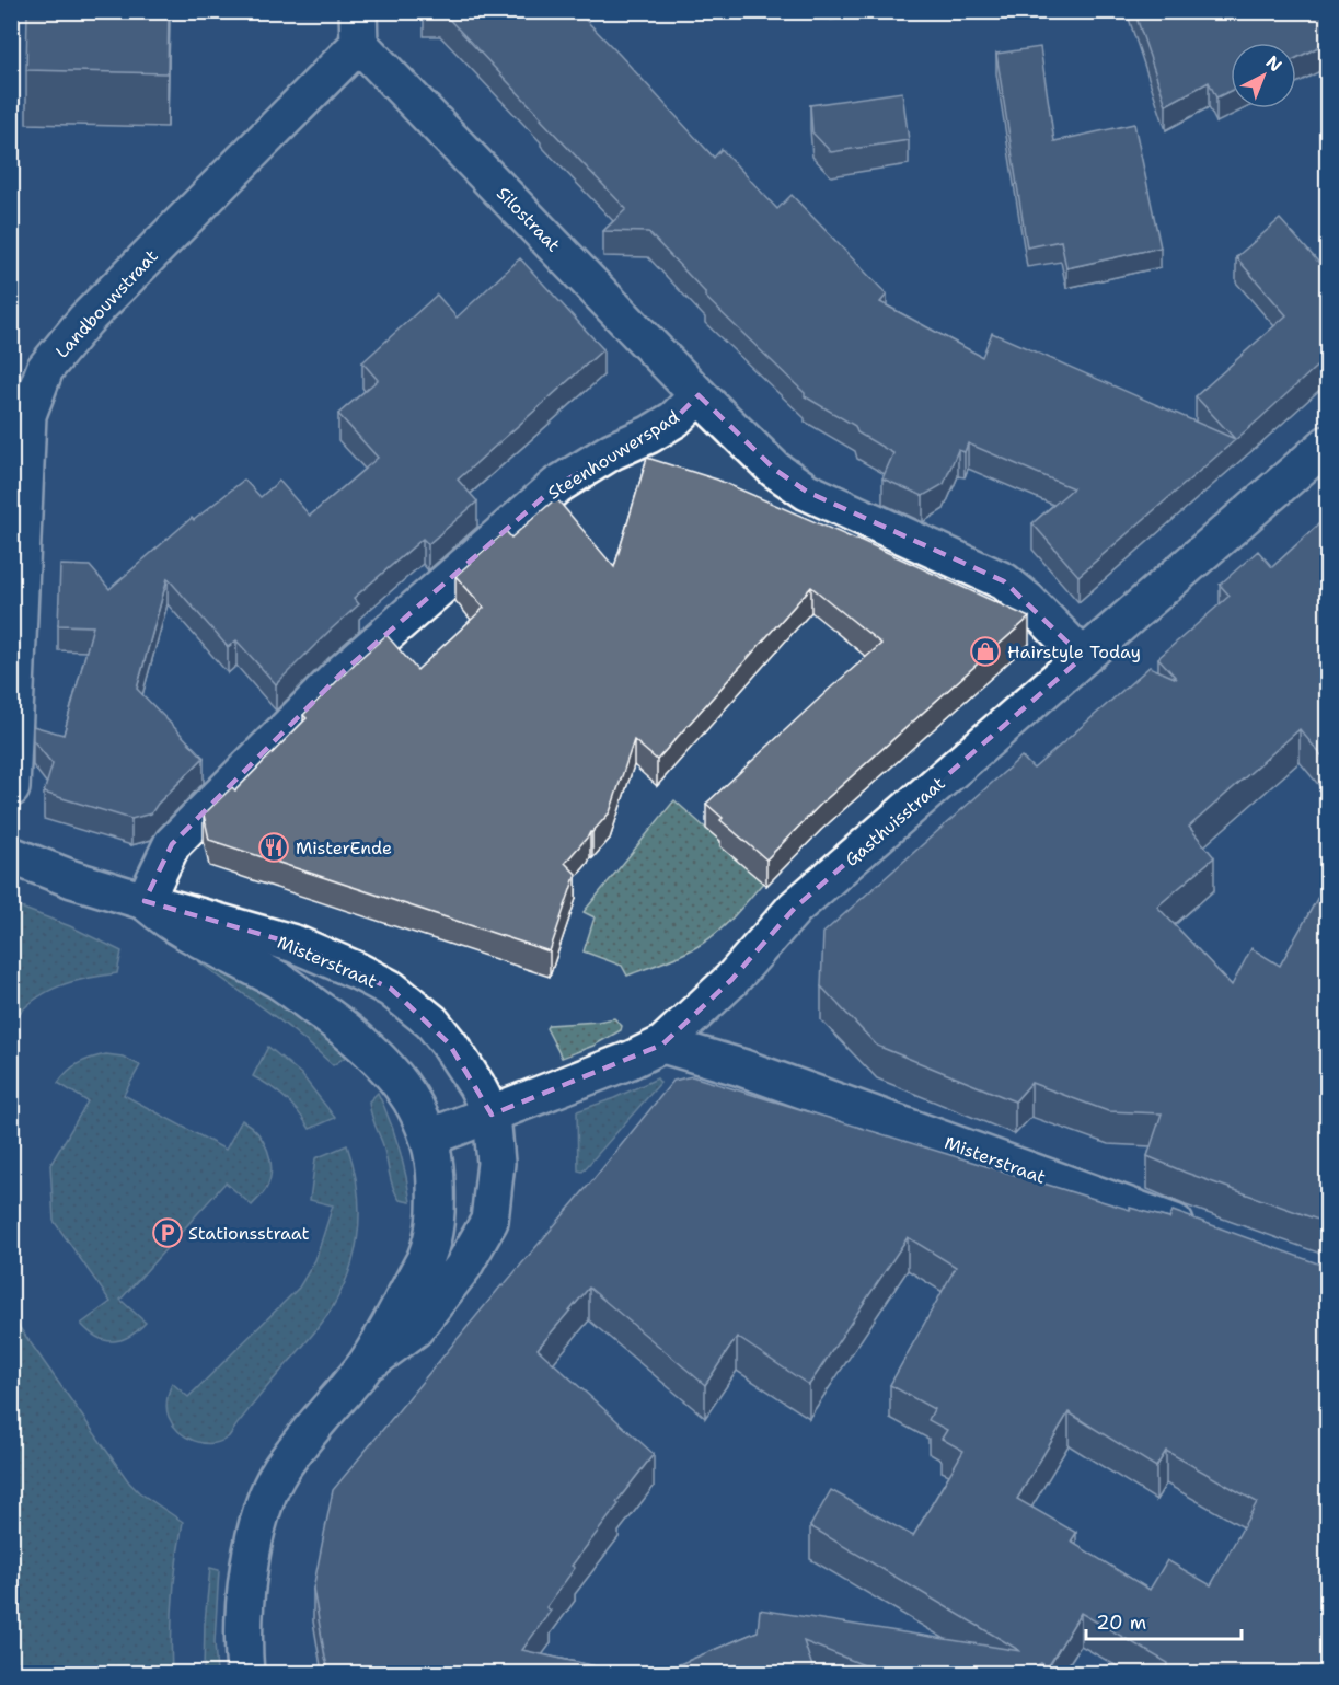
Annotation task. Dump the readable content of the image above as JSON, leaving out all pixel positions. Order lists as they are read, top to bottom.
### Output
{
  "streets": {
    "street": [
      "Silostraat",
      "Landbouwstraat",
      "Steenhouwerspad",
      "Gasthuisstraat",
      "Misterstraat"
    ]
  },
  "crossings": [
    ["Silostraat", "Landbouwstraat"],
    ["Silostraat", "Steenhouwerspad"],
    ["Steenhouwerspad", "Misterstraat"],
    ["Gasthuisstraat", "Misterstraat"]
  ],
  "places": {
    "shop": ["Hairstyle Today"],
    "restaurant": ["MisterEnde"],
    "parking": ["Stationsstraat"]
  },
  "scale_bar": "20 m",
  "north": "top right"
}
